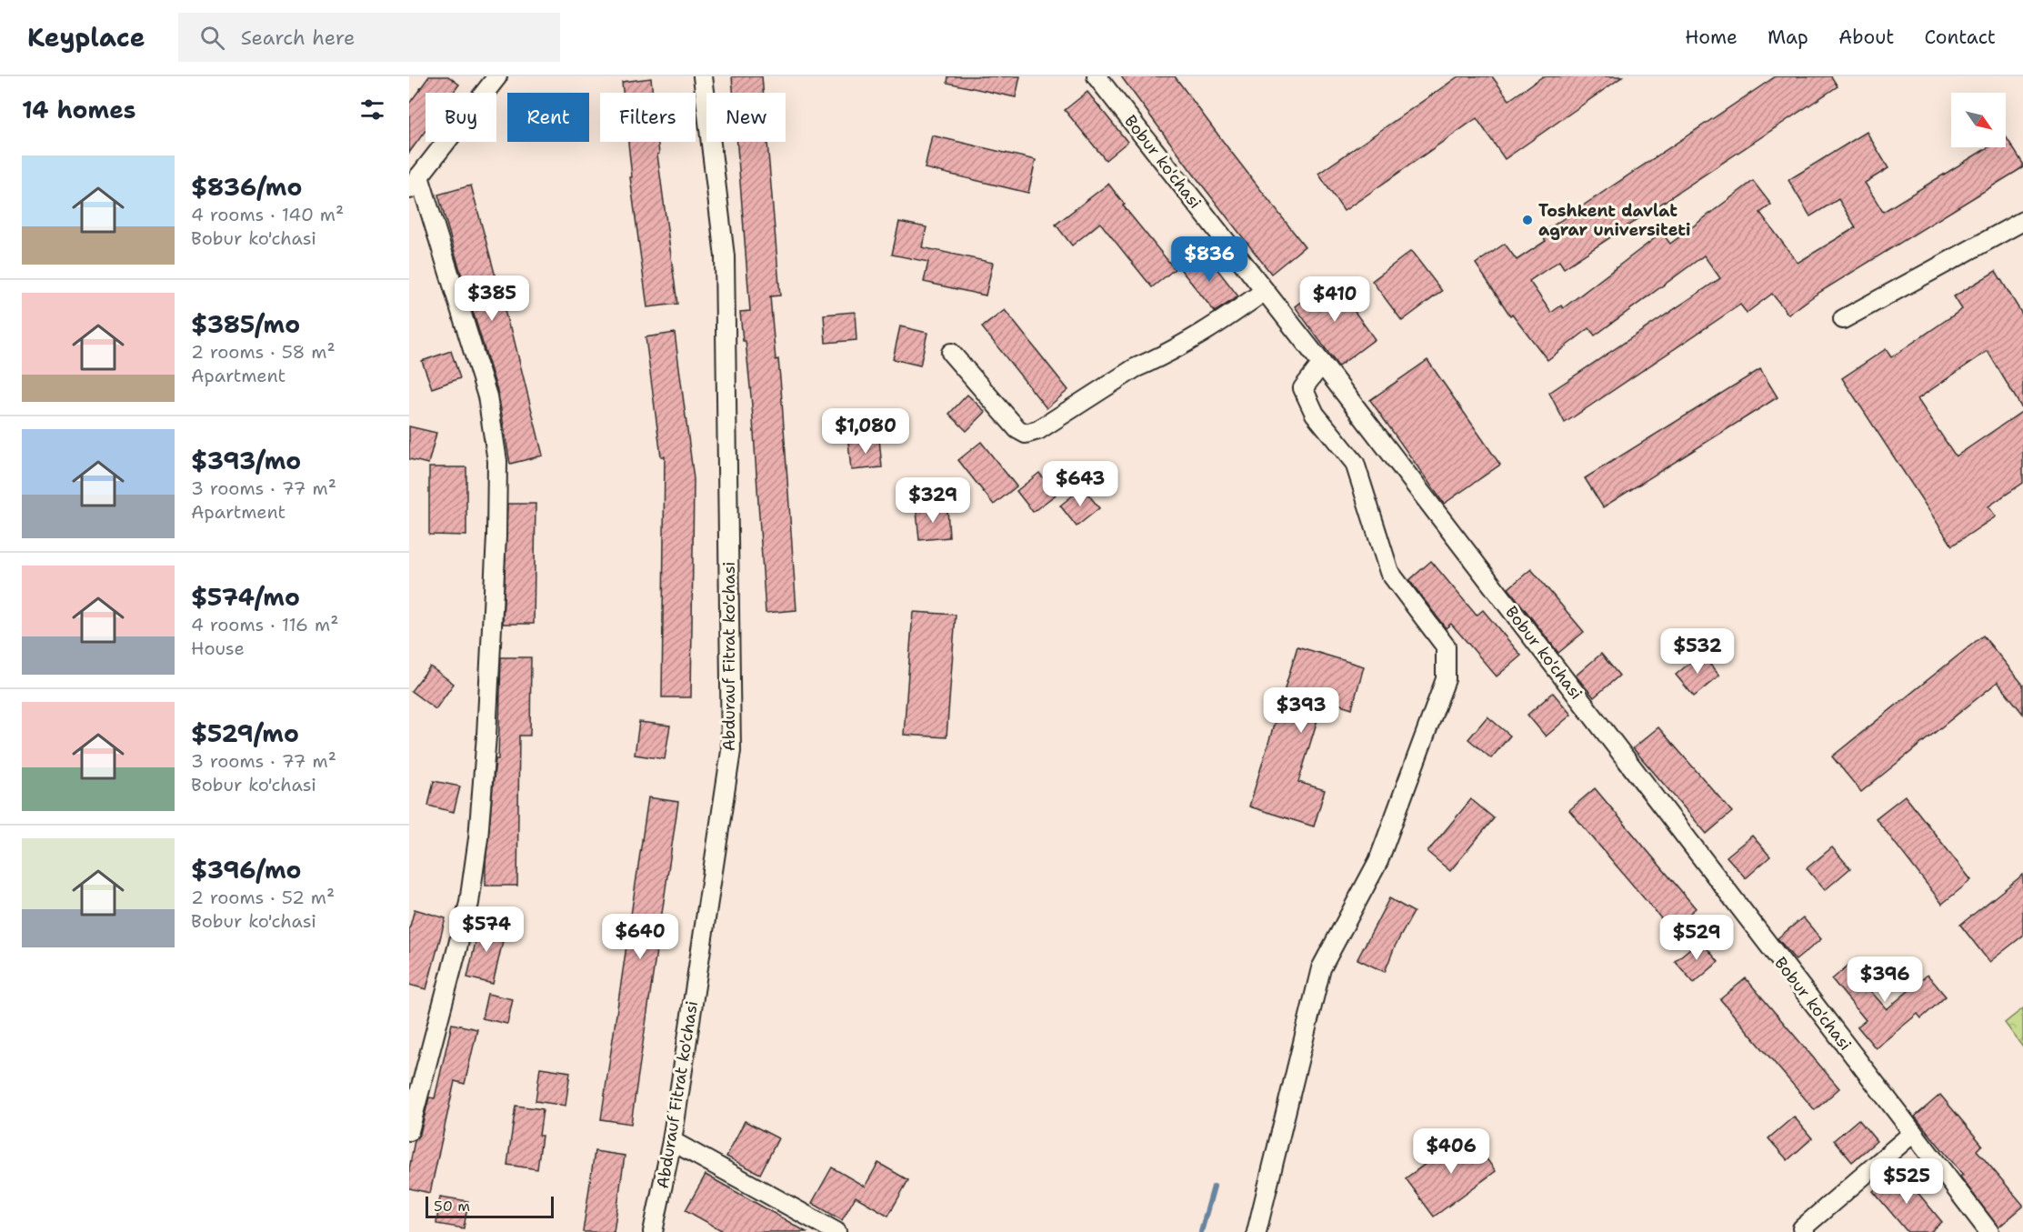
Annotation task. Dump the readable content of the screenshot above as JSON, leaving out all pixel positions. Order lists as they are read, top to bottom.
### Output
{
  "streets": {
    "street": ["Bobur ko'chasi", "Abdurauf Fitrat ko'chasi"]
  },
  "places": ["Toshkent davlat agrar universiteti"],
  "scale_bar": "50 m",
  "north": "bottom right",
  "page": {
    "header": "Keyplace",
    "search": "Search here",
    "nav": [
      "Home",
      "Map",
      "About",
      "Contact"
    ],
    "heading": "14 homes",
    "chip": [
      "Buy",
      "Rent",
      "Filters",
      "New"
    ],
    "list": [
      {
        "name": "$836/mo",
        "note": "4 rooms · 140 m² · Bobur ko'chasi"
      },
      {
        "name": "$385/mo",
        "note": "2 rooms · 58 m² · Apartment"
      },
      {
        "name": "$393/mo",
        "note": "3 rooms · 77 m² · Apartment"
      },
      {
        "name": "$574/mo",
        "note": "4 rooms · 116 m² · House"
      },
      {
        "name": "$529/mo",
        "note": "3 rooms · 77 m² · Bobur ko'chasi"
      },
      {
        "name": "$396/mo",
        "note": "2 rooms · 52 m² · Bobur ko'chasi"
      }
    ],
    "price": [
      "$836",
      "$385",
      "$410",
      "$1,080",
      "$643",
      "$329",
      "$532",
      "$393",
      "$574",
      "$640",
      "$529",
      "$396",
      "$406",
      "$525"
    ],
    "scale": "50 m"
  }
}
